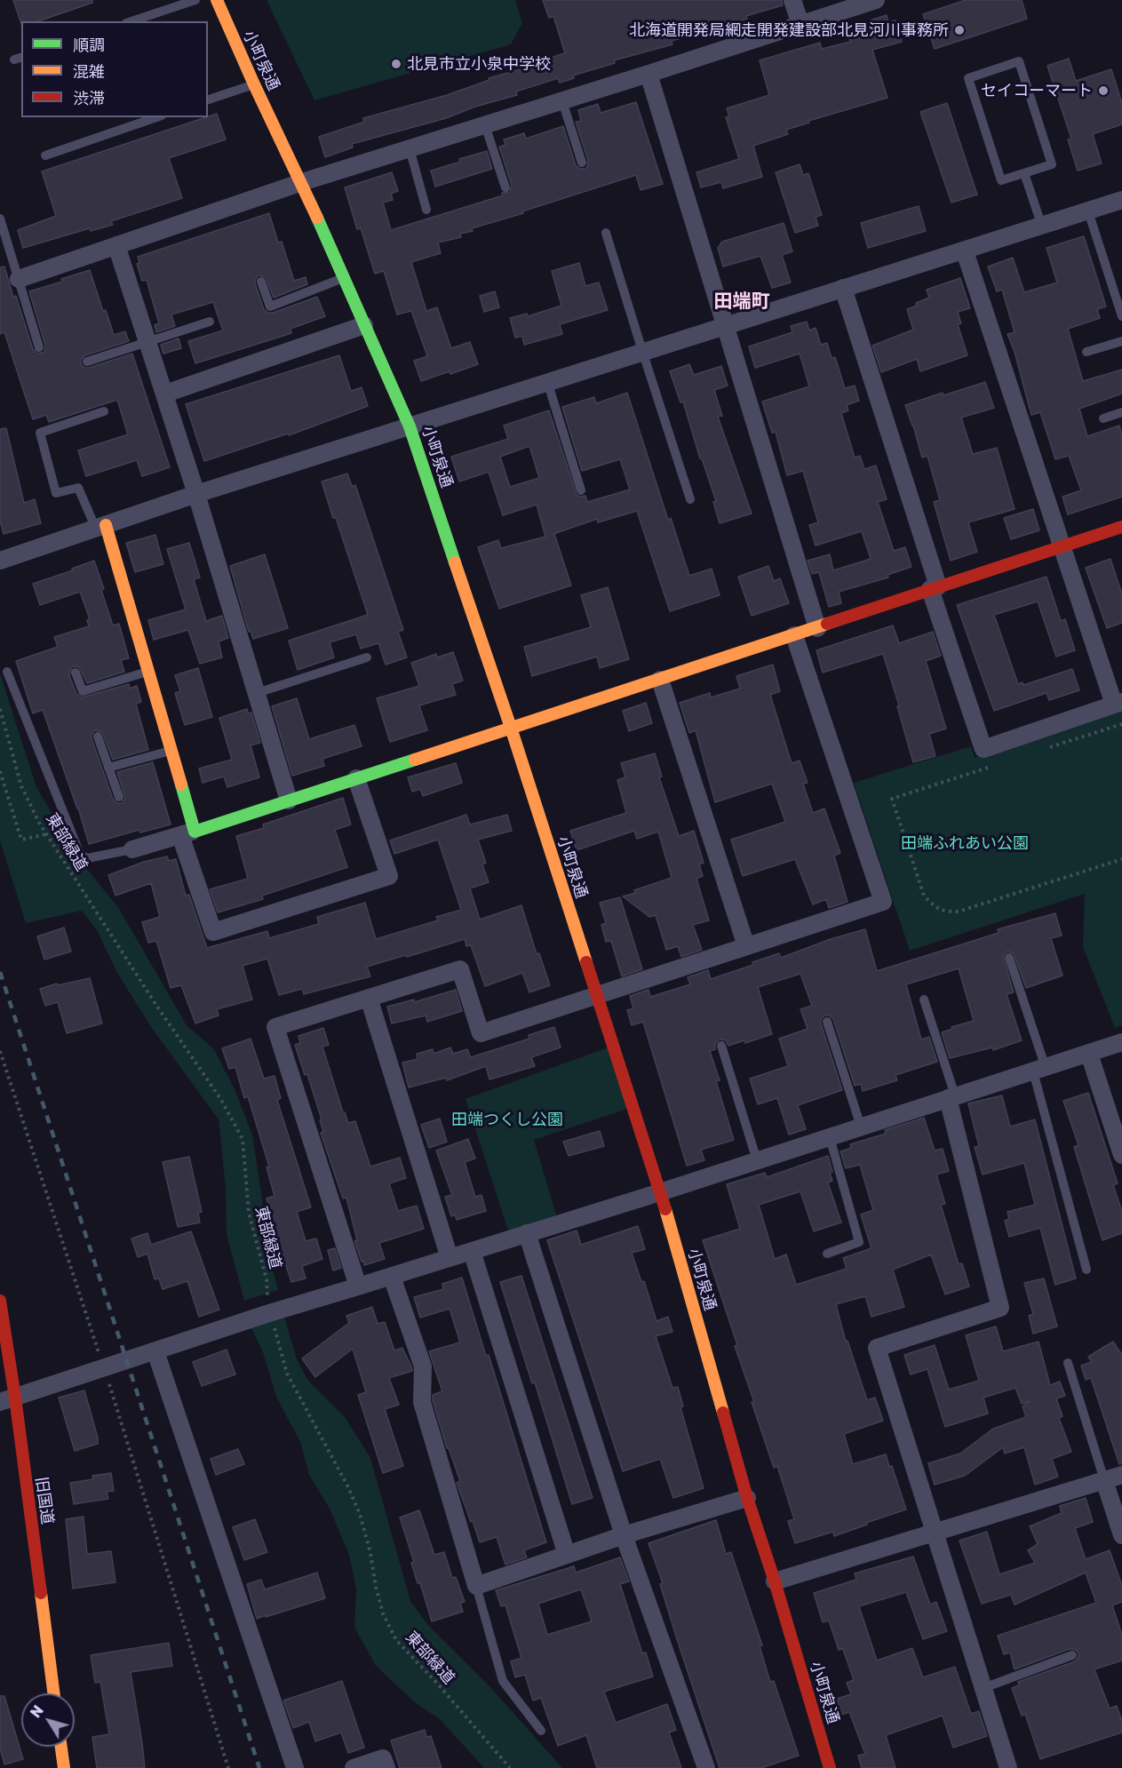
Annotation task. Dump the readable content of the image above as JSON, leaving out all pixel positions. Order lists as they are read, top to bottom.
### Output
{
  "streets": {
    "street": ["小町泉通", "旧国道"],
    "path": ["東部緑道"]
  },
  "districts": ["田端町"],
  "parks": ["田端ふれあい公園", "田端つくし公園"],
  "places": ["北海道開発局網走開発建設部北見河川事務所", "北見市立小泉中学校", "セイコーマート"],
  "legend": ["順調", "混雑", "渋滞"],
  "north": "top left"
}
